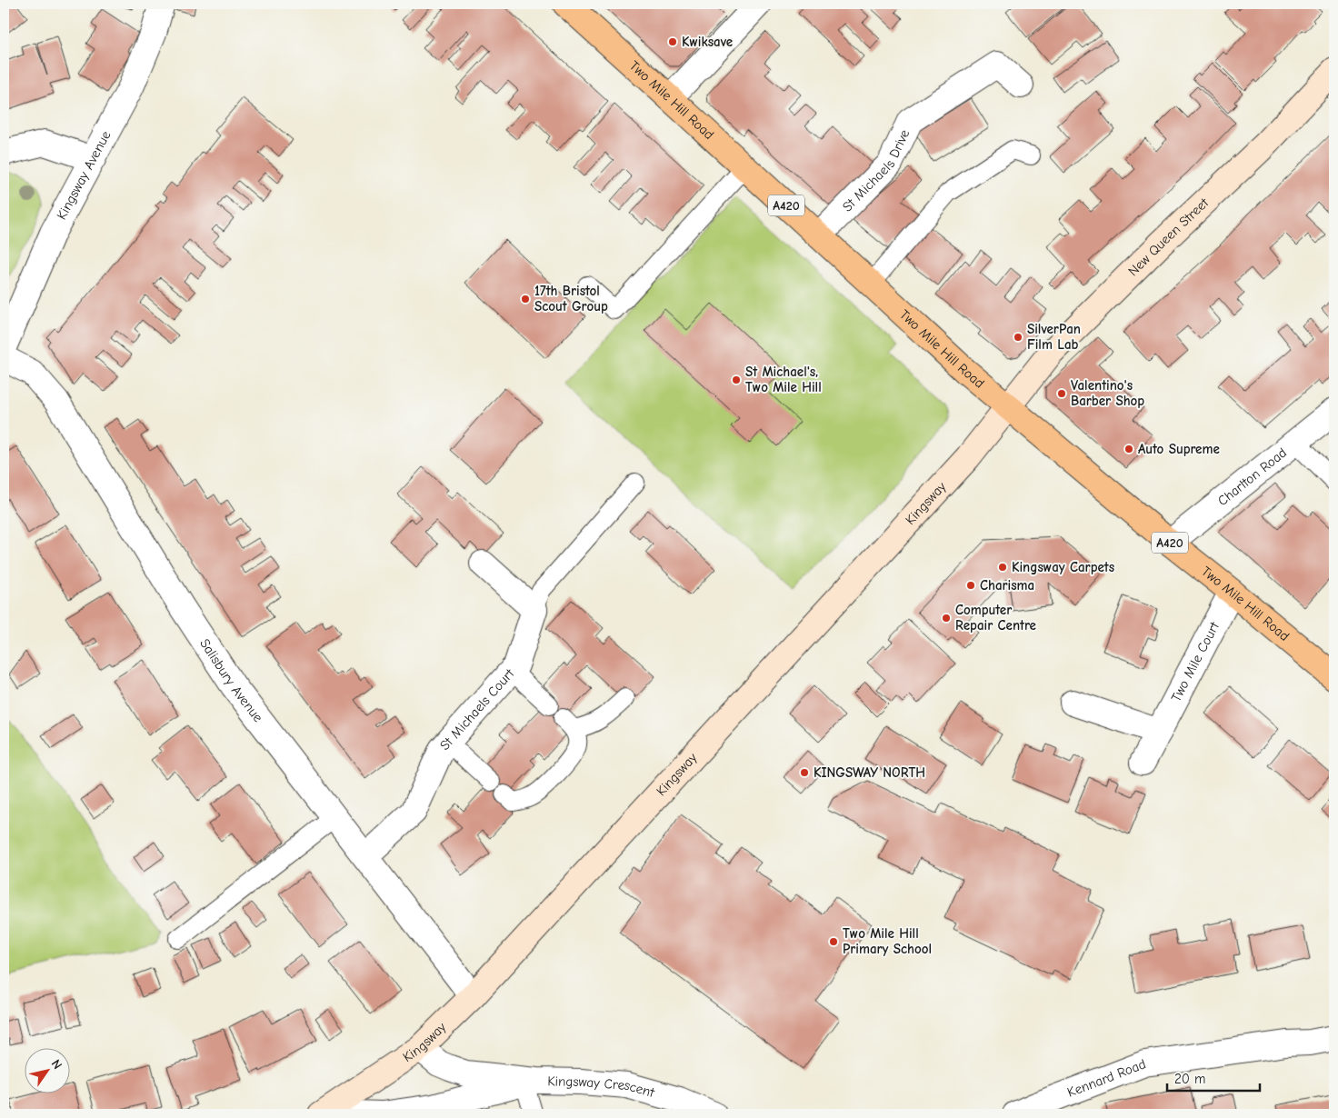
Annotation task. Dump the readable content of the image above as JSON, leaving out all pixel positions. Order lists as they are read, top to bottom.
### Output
{
  "streets": {
    "main road": ["Two Mile Hill Road", "A420"],
    "street": [
      "St Michaels Drive",
      "Kingsway Avenue",
      "New Queen Street",
      "Charlton Road",
      "Kingsway",
      "Two Mile Court",
      "Salisbury Avenue",
      "St Michaels Court",
      "Kennard Road",
      "Kingsway Crescent"
    ]
  },
  "crossings": [
    ["Two Mile Hill Road", "St Michaels Drive"],
    ["Two Mile Hill Road", "New Queen Street"],
    ["Two Mile Hill Road", "Charlton Road"],
    ["Two Mile Hill Road", "Kingsway"],
    ["Two Mile Hill Road", "Two Mile Court"],
    ["New Queen Street", "Kingsway"],
    ["Kingsway", "Salisbury Avenue"],
    ["Kingsway", "Kingsway Crescent"],
    ["Salisbury Avenue", "St Michaels Court"]
  ],
  "places": [
    "Kwiksave",
    "17th Bristol Scout Group",
    "SilverPan Film Lab",
    "St Michael's, Two Mile Hill",
    "Valentino's Barber Shop",
    "Auto Supreme",
    "Kingsway Carpets",
    "Charisma",
    "Computer Repair Centre",
    "KINGSWAY NORTH",
    "Two Mile Hill Primary School"
  ],
  "scale_bar": "20 m",
  "north": "top right"
}
